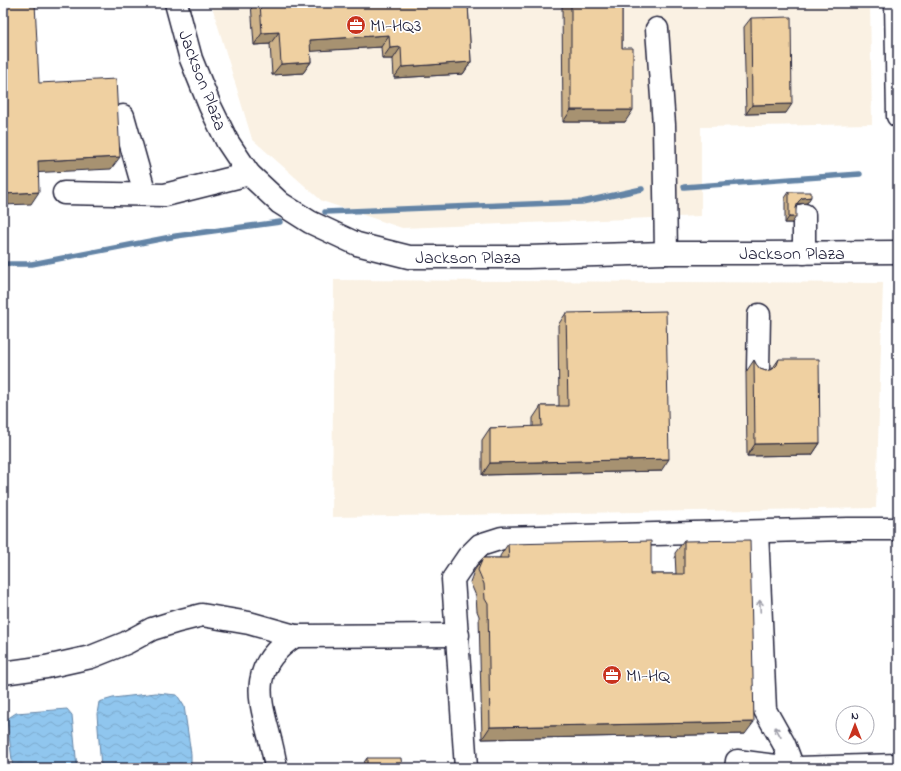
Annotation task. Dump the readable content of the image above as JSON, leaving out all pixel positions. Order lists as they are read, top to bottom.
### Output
{
  "streets": {
    "street": ["Jackson Plaza"]
  },
  "places": {
    "office": ["MI-HQ3", "MI-HQ"]
  },
  "north": "top"
}
